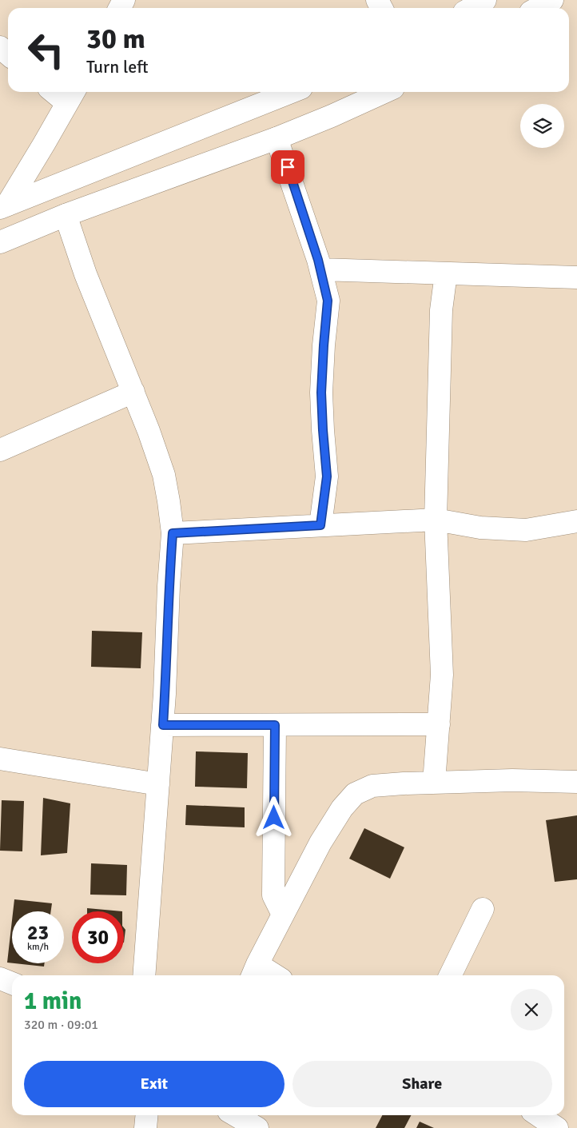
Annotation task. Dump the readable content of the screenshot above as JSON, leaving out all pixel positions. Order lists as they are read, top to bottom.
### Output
{
  "page": {
    "turn": ["30 m", "Turn left"],
    "speed": "23 km/h",
    "limit": "30",
    "heading": ["1 min", "320 m · 09:01"],
    "buttons": ["Exit", "Share"]
  }
}
